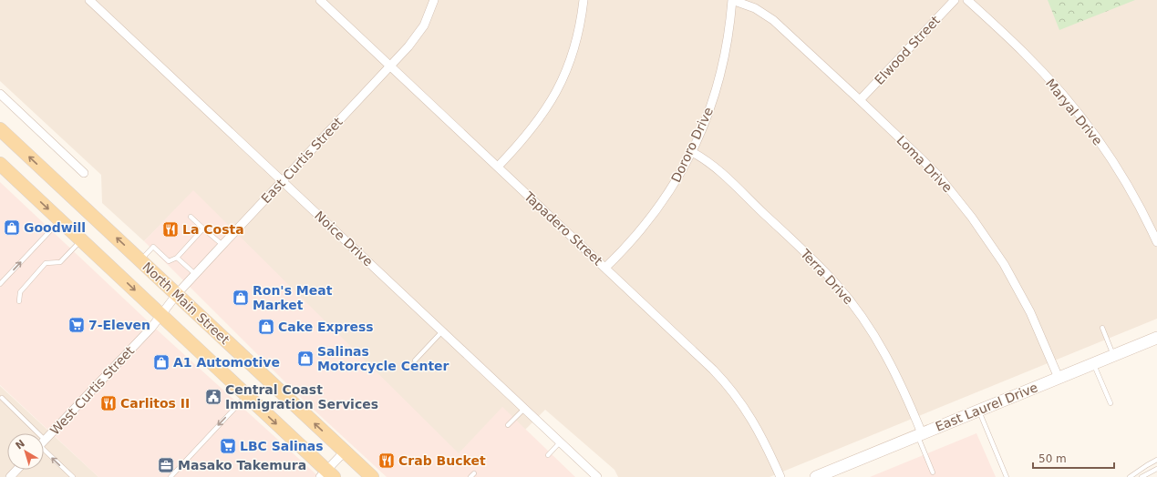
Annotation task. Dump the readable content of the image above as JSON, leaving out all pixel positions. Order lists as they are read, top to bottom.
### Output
{
  "streets": {
    "main road": ["North Main Street", "East Laurel Drive"],
    "street": [
      "Elwood Street",
      "Maryal Drive",
      "Dororo Drive",
      "East Curtis Street",
      "Loma Drive",
      "Tapadero Street",
      "Noice Drive",
      "Terra Drive",
      "West Curtis Street"
    ]
  },
  "crossings": [
    ["Elwood Street", "Loma Drive"],
    ["Dororo Drive", "Loma Drive"],
    ["Dororo Drive", "Tapadero Street"],
    ["Dororo Drive", "Terra Drive"],
    ["East Curtis Street", "Tapadero Street"],
    ["East Curtis Street", "Noice Drive"],
    ["East Curtis Street", "North Main Street"],
    ["East Curtis Street", "West Curtis Street"],
    ["Loma Drive", "East Laurel Drive"],
    ["Terra Drive", "East Laurel Drive"],
    ["North Main Street", "West Curtis Street"]
  ],
  "places": {
    "shop": [
      "Goodwill",
      "Ron's Meat Market",
      "Cake Express",
      "Salinas Motorcycle Center",
      "A1 Automotive"
    ],
    "restaurant": ["La Costa", "Carlitos II", "Crab Bucket"],
    "supermarket": ["7-Eleven", "LBC Salinas"],
    "public building": ["Central Coast Immigration Services"],
    "office": ["Masako Takemura"]
  },
  "scale_bar": "50 m",
  "north": "top left"
}
